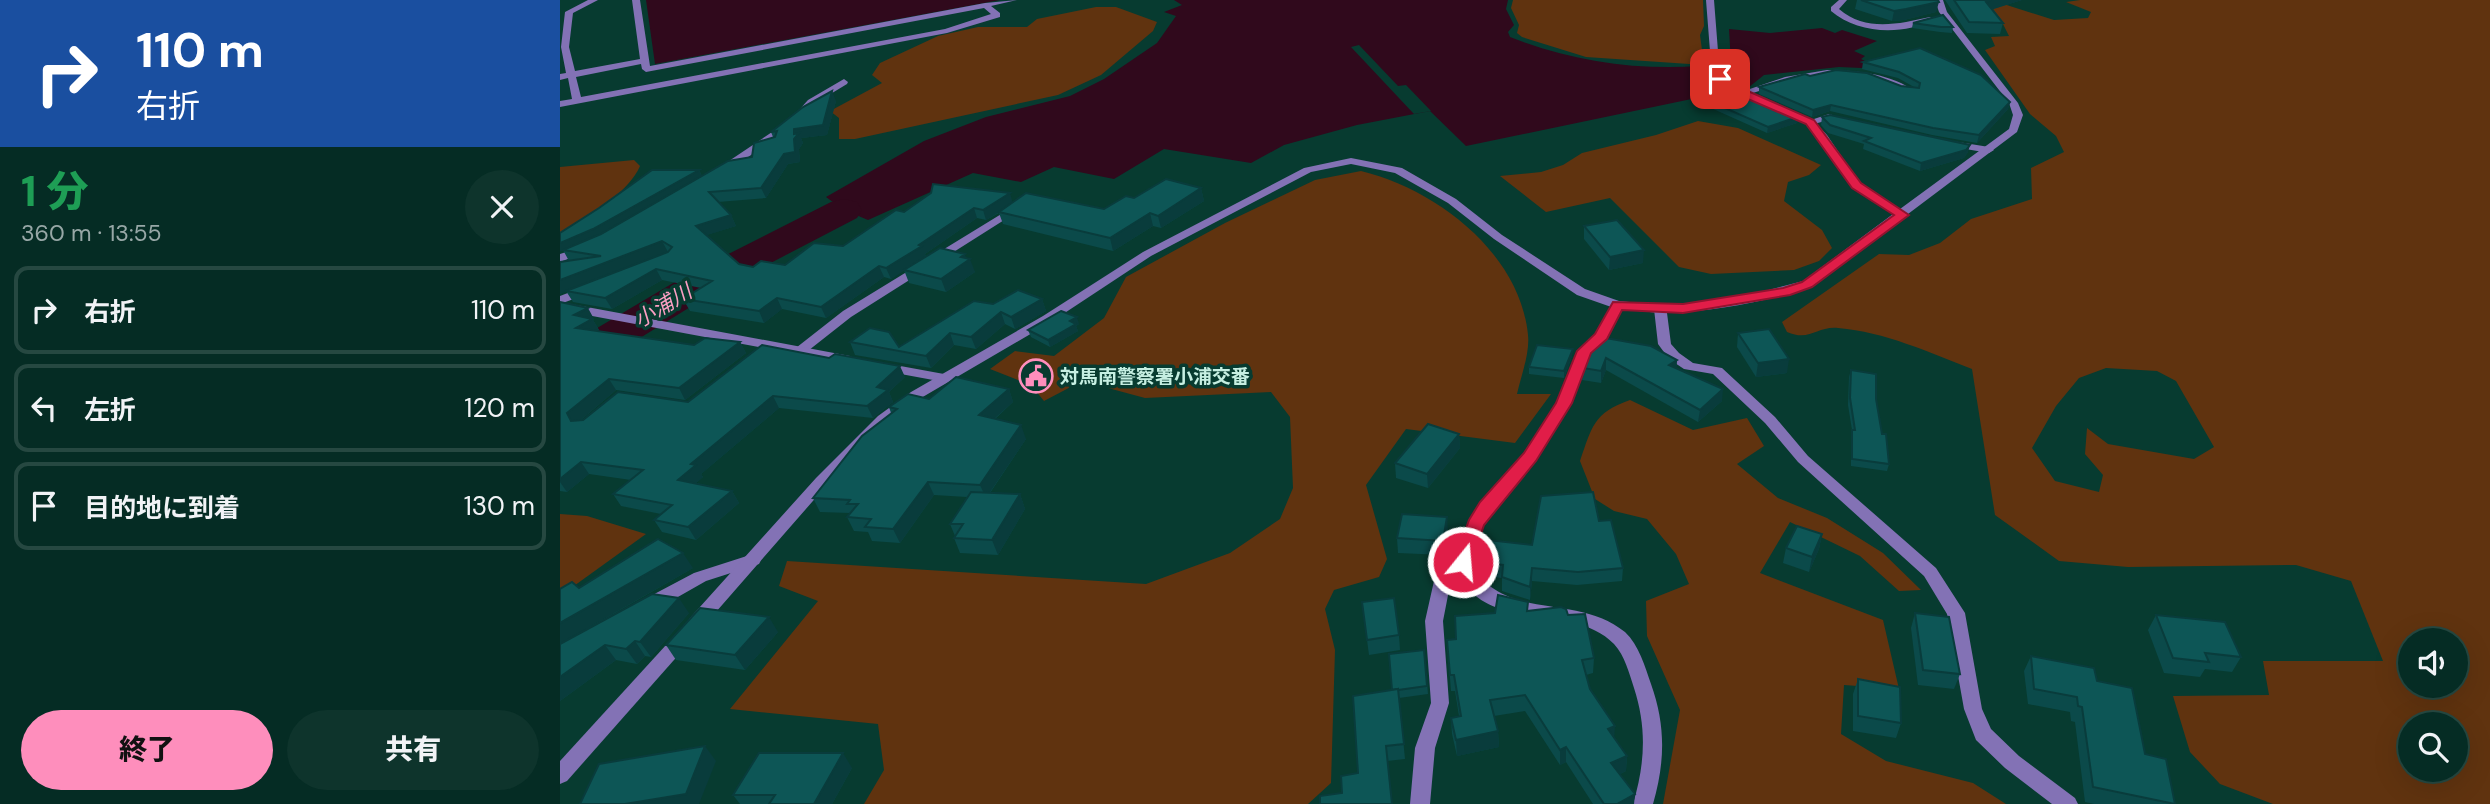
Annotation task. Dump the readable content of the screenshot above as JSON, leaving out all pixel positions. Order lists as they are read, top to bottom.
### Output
{
  "water": ["小浦川"],
  "places": {
    "public building": ["対馬南警察署小浦交番"]
  },
  "page": {
    "turn": ["110 m", "右折"],
    "heading": ["1 分", "360 m · 13:55"],
    "list": [
      {
        "name": "右折",
        "value": "110 m"
      },
      {
        "name": "左折",
        "value": "120 m"
      },
      {
        "name": "目的地に到着",
        "value": "130 m"
      }
    ],
    "buttons": ["終了", "共有"]
  }
}
